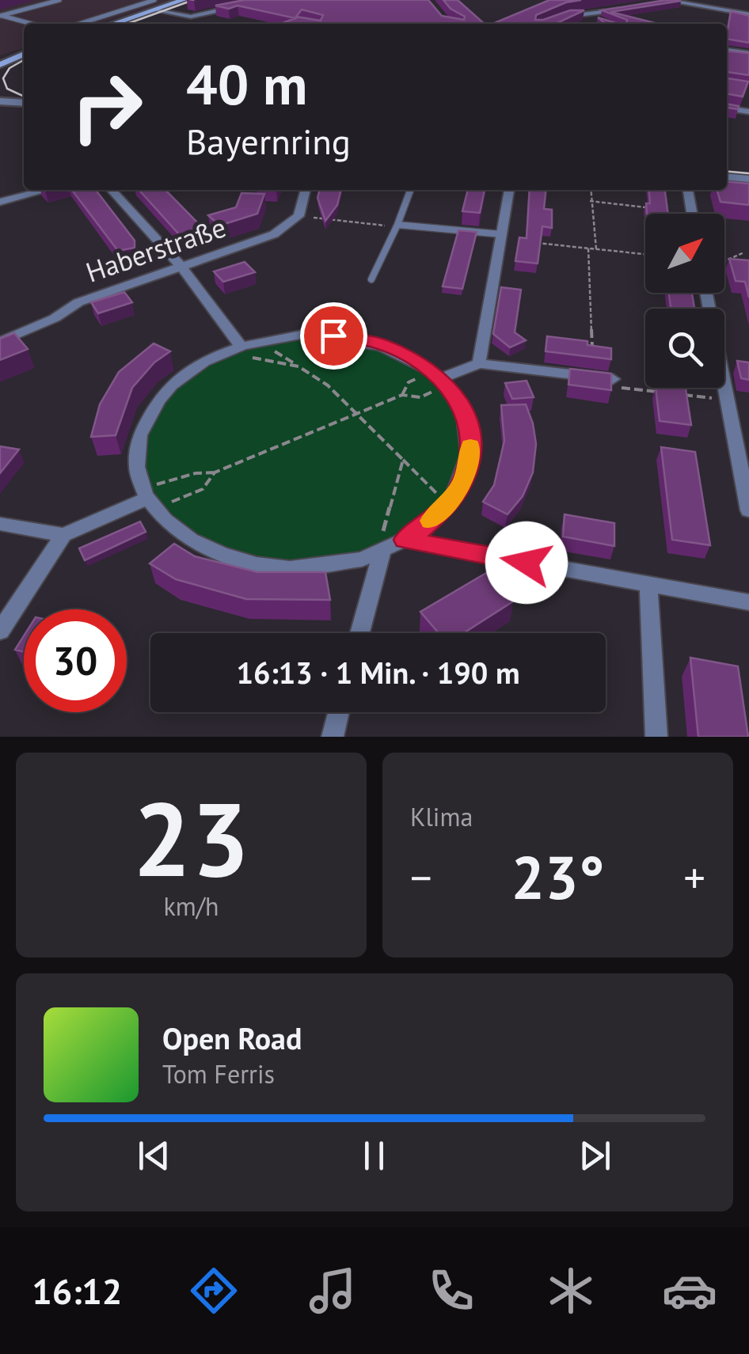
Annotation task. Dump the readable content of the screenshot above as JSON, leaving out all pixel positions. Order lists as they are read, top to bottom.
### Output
{
  "streets": {
    "street": ["Haberstraße"]
  },
  "north": "top right",
  "page": {
    "turn": ["40 m", "Bayernring"],
    "limit": "30",
    "trip": "16:13 · 1 Min. · 190 m",
    "tile": [
      ["23", "km/h"],
      "Klima"
    ],
    "heat": ["−", "23°", "+"],
    "song": ["Open Road", "Tom Ferris"],
    "tabs": "16:12"
  }
}
